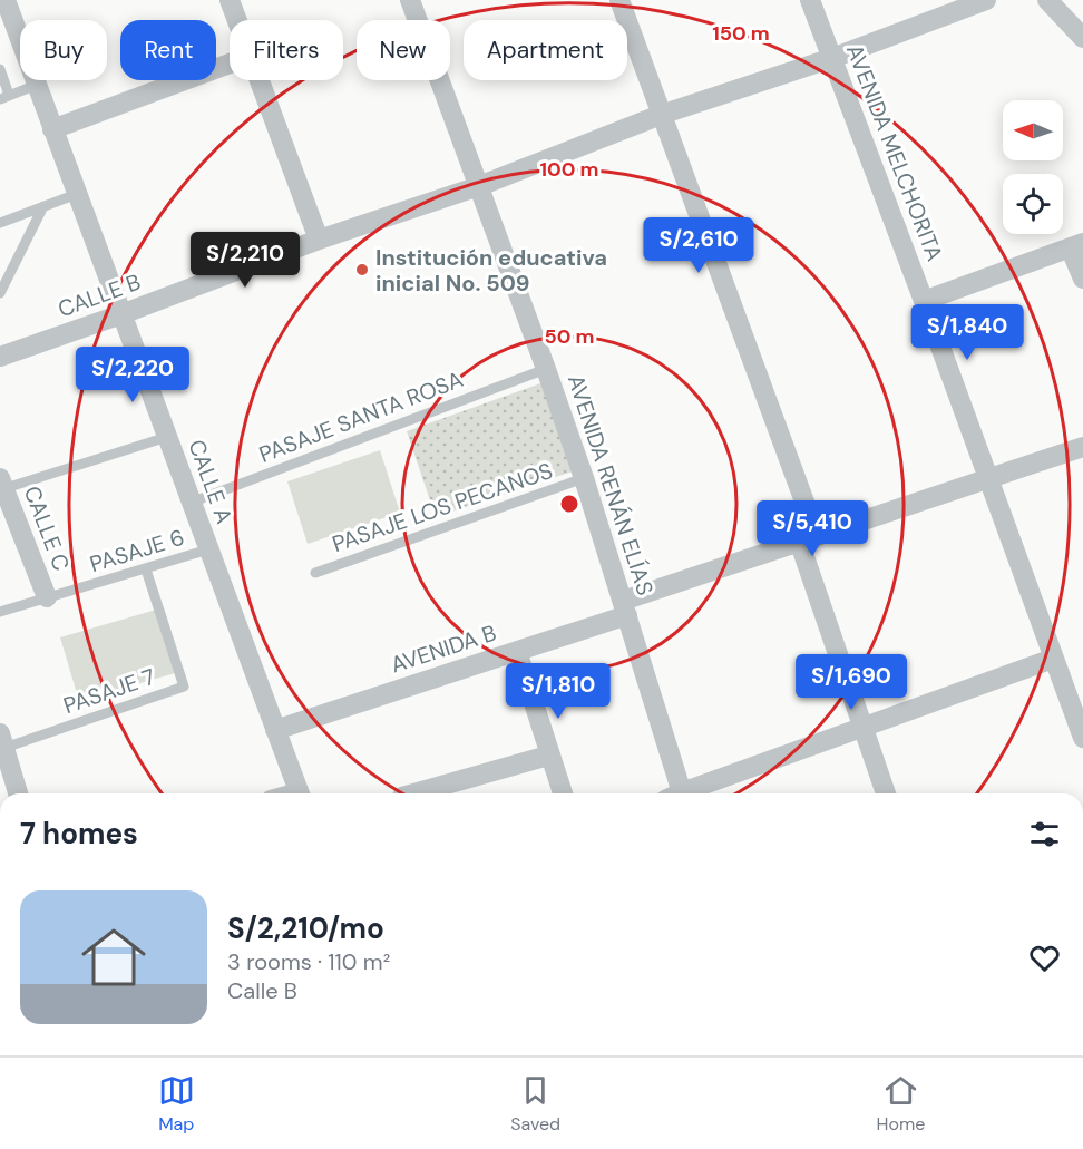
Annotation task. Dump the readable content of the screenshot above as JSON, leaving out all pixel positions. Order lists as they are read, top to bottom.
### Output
{
  "streets": {
    "street": [
      "AVENIDA MELCHORITA",
      "CALLE B",
      "CALLE A",
      "AVENIDA RENÁN ELÍAS",
      "CALLE C",
      "AVENIDA B"
    ],
    "lane": [
      "PASAJE SANTA ROSA",
      "PASAJE LOS PECANOS",
      "PASAJE 6",
      "PASAJE 7"
    ]
  },
  "crossings": [
    ["AVENIDA MELCHORITA", "CALLE B"],
    ["AVENIDA MELCHORITA", "AVENIDA B"],
    ["CALLE B", "CALLE A"],
    ["CALLE B", "AVENIDA RENÁN ELÍAS"],
    ["PASAJE SANTA ROSA", "CALLE A"],
    ["PASAJE SANTA ROSA", "AVENIDA RENÁN ELÍAS"],
    ["CALLE A", "PASAJE 6"],
    ["CALLE A", "AVENIDA B"],
    ["AVENIDA RENÁN ELÍAS", "PASAJE LOS PECANOS"],
    ["AVENIDA RENÁN ELÍAS", "AVENIDA B"],
    ["CALLE C", "PASAJE 6"],
    ["PASAJE 6", "PASAJE 7"]
  ],
  "places": ["Institución educativa inicial No. 509"],
  "north": "left",
  "page": {
    "chip": [
      "Buy",
      "Rent",
      "Filters",
      "New",
      "Apartment"
    ],
    "price": [
      "S/2,610",
      "S/2,210",
      "S/1,840",
      "S/2,220",
      "S/5,410",
      "S/1,690",
      "S/1,810"
    ],
    "heading": "7 homes",
    "list": [
      {
        "name": "S/2,210/mo",
        "note": "3 rooms · 110 m² · Calle B"
      }
    ],
    "tabs": ["Map", "Saved", "Home"]
  },
  "rings": ["150 m", "100 m", "50 m"]
}
